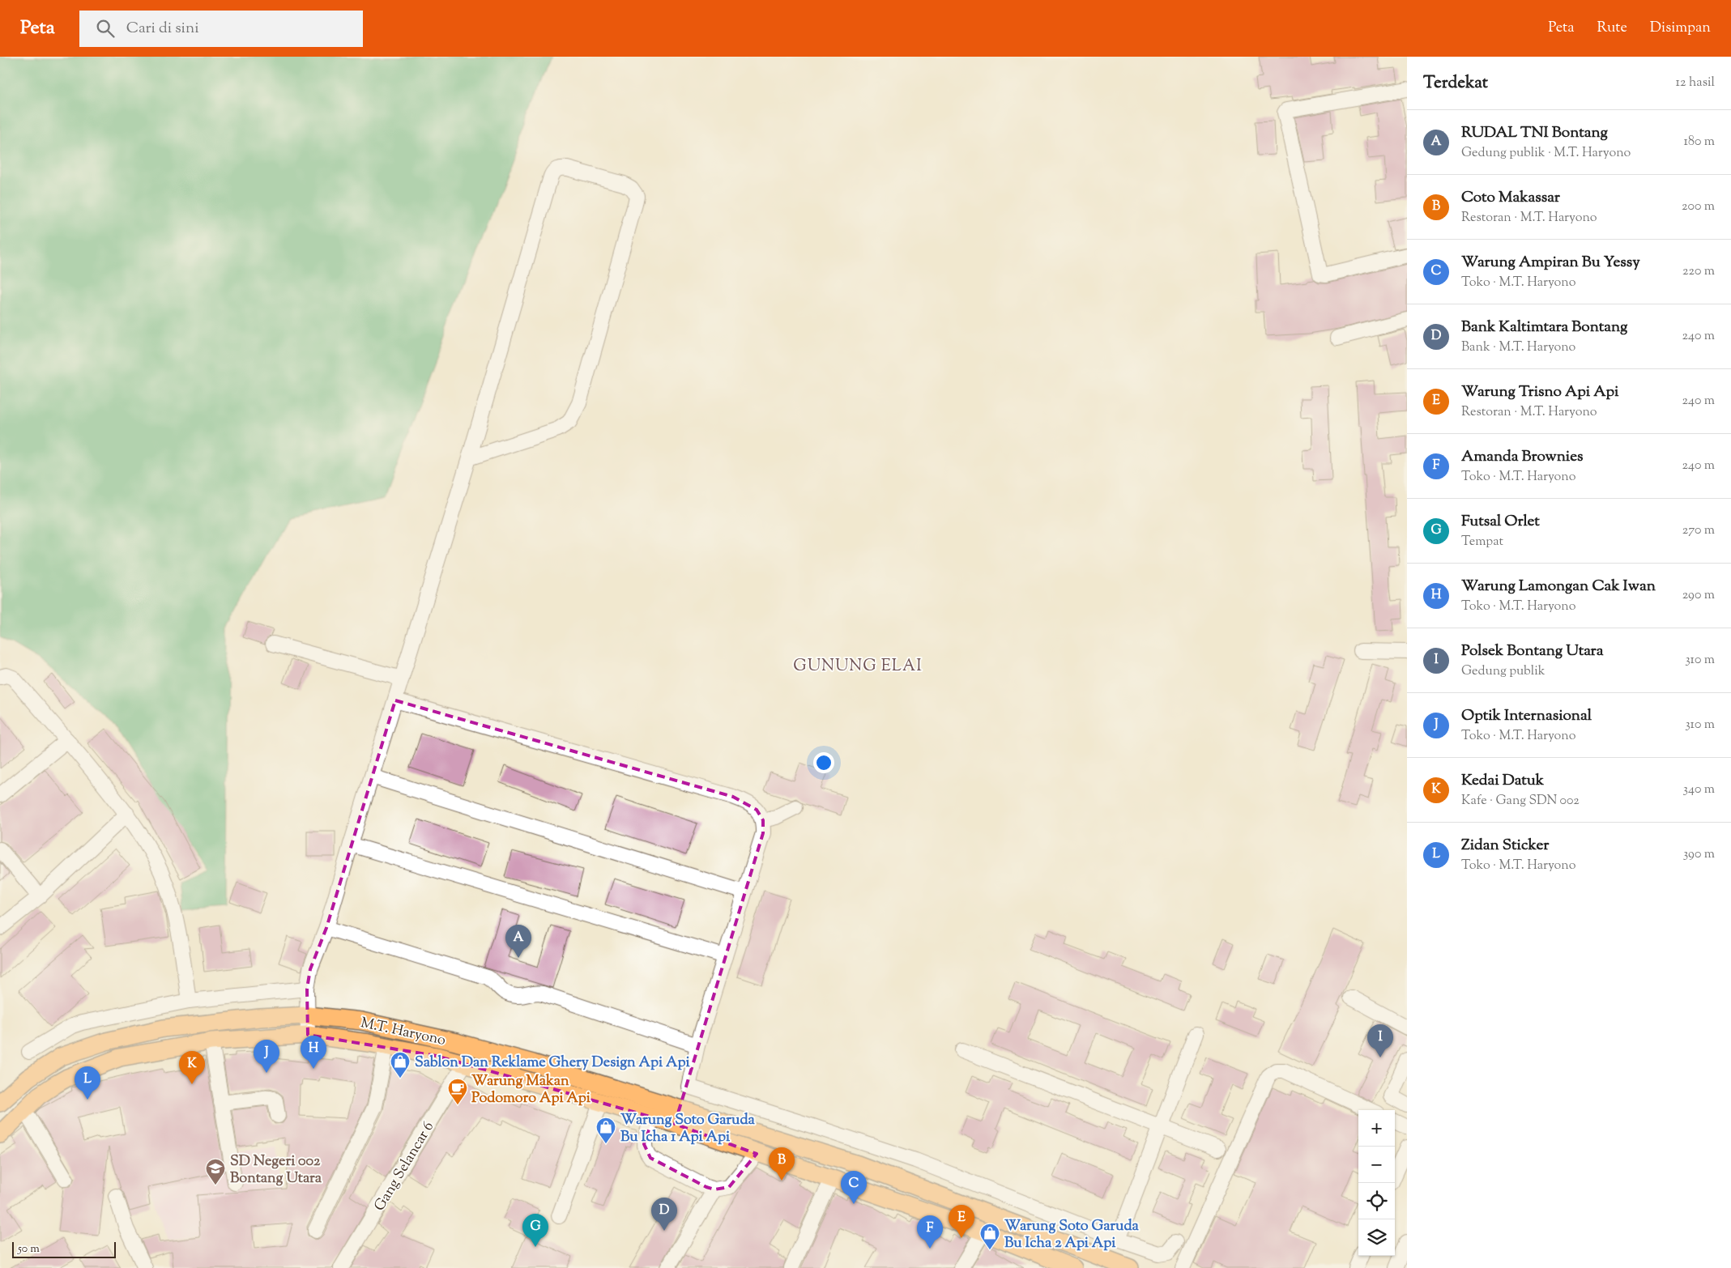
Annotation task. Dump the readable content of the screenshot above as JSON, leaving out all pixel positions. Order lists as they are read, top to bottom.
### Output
{
  "streets": {
    "main road": ["M.T. Haryono"],
    "street": ["Gang Selancar 6"]
  },
  "crossings": [
    ["M.T. Haryono", "Gang Selancar 6"]
  ],
  "districts": ["GUNUNG ELAI"],
  "places": {
    "shop": ["Sablon Dan Reklame Ghery Design Api Api", "Warung Soto Garuda Bu Icha 1 Api Api", "Warung Soto Garuda Bu Icha 2 Api Api"],
    "cafe": ["Warung Makan Podomoro Api Api"],
    "school or university": ["SD Negeri 002 Bontang Utara"]
  },
  "scale_bar": "50 m",
  "page": {
    "header": "Peta",
    "search": "Cari di sini",
    "nav": ["Peta", "Rute", "Disimpan"],
    "heading": ["Terdekat", "12 hasil"],
    "list": [
      {
        "mark": "A",
        "name": "RUDAL TNI Bontang",
        "note": "Gedung publik · M.T. Haryono",
        "value": "180 m"
      },
      {
        "mark": "B",
        "name": "Coto Makassar",
        "note": "Restoran · M.T. Haryono",
        "value": "200 m"
      },
      {
        "mark": "C",
        "name": "Warung Ampiran Bu Yessy",
        "note": "Toko · M.T. Haryono",
        "value": "220 m"
      },
      {
        "mark": "D",
        "name": "Bank Kaltimtara Bontang",
        "note": "Bank · M.T. Haryono",
        "value": "240 m"
      },
      {
        "mark": "E",
        "name": "Warung Trisno Api Api",
        "note": "Restoran · M.T. Haryono",
        "value": "240 m"
      },
      {
        "mark": "F",
        "name": "Amanda Brownies",
        "note": "Toko · M.T. Haryono",
        "value": "240 m"
      },
      {
        "mark": "G",
        "name": "Futsal Orlet",
        "note": "Tempat",
        "value": "270 m"
      },
      {
        "mark": "H",
        "name": "Warung Lamongan Cak Iwan",
        "note": "Toko · M.T. Haryono",
        "value": "290 m"
      },
      {
        "mark": "I",
        "name": "Polsek Bontang Utara",
        "note": "Gedung publik",
        "value": "310 m"
      },
      {
        "mark": "J",
        "name": "Optik Internasional",
        "note": "Toko · M.T. Haryono",
        "value": "310 m"
      },
      {
        "mark": "K",
        "name": "Kedai Datuk",
        "note": "Kafe · Gang SDN 002",
        "value": "340 m"
      },
      {
        "mark": "L",
        "name": "Zidan Sticker",
        "note": "Toko · M.T. Haryono",
        "value": "390 m"
      }
    ],
    "pins": [
      "A",
      "I",
      "H",
      "J",
      "K",
      "L",
      "B",
      "C",
      "D",
      "E",
      "G",
      "F"
    ],
    "map_buttons": ["+", "−"],
    "scale": "50 m"
  }
}
